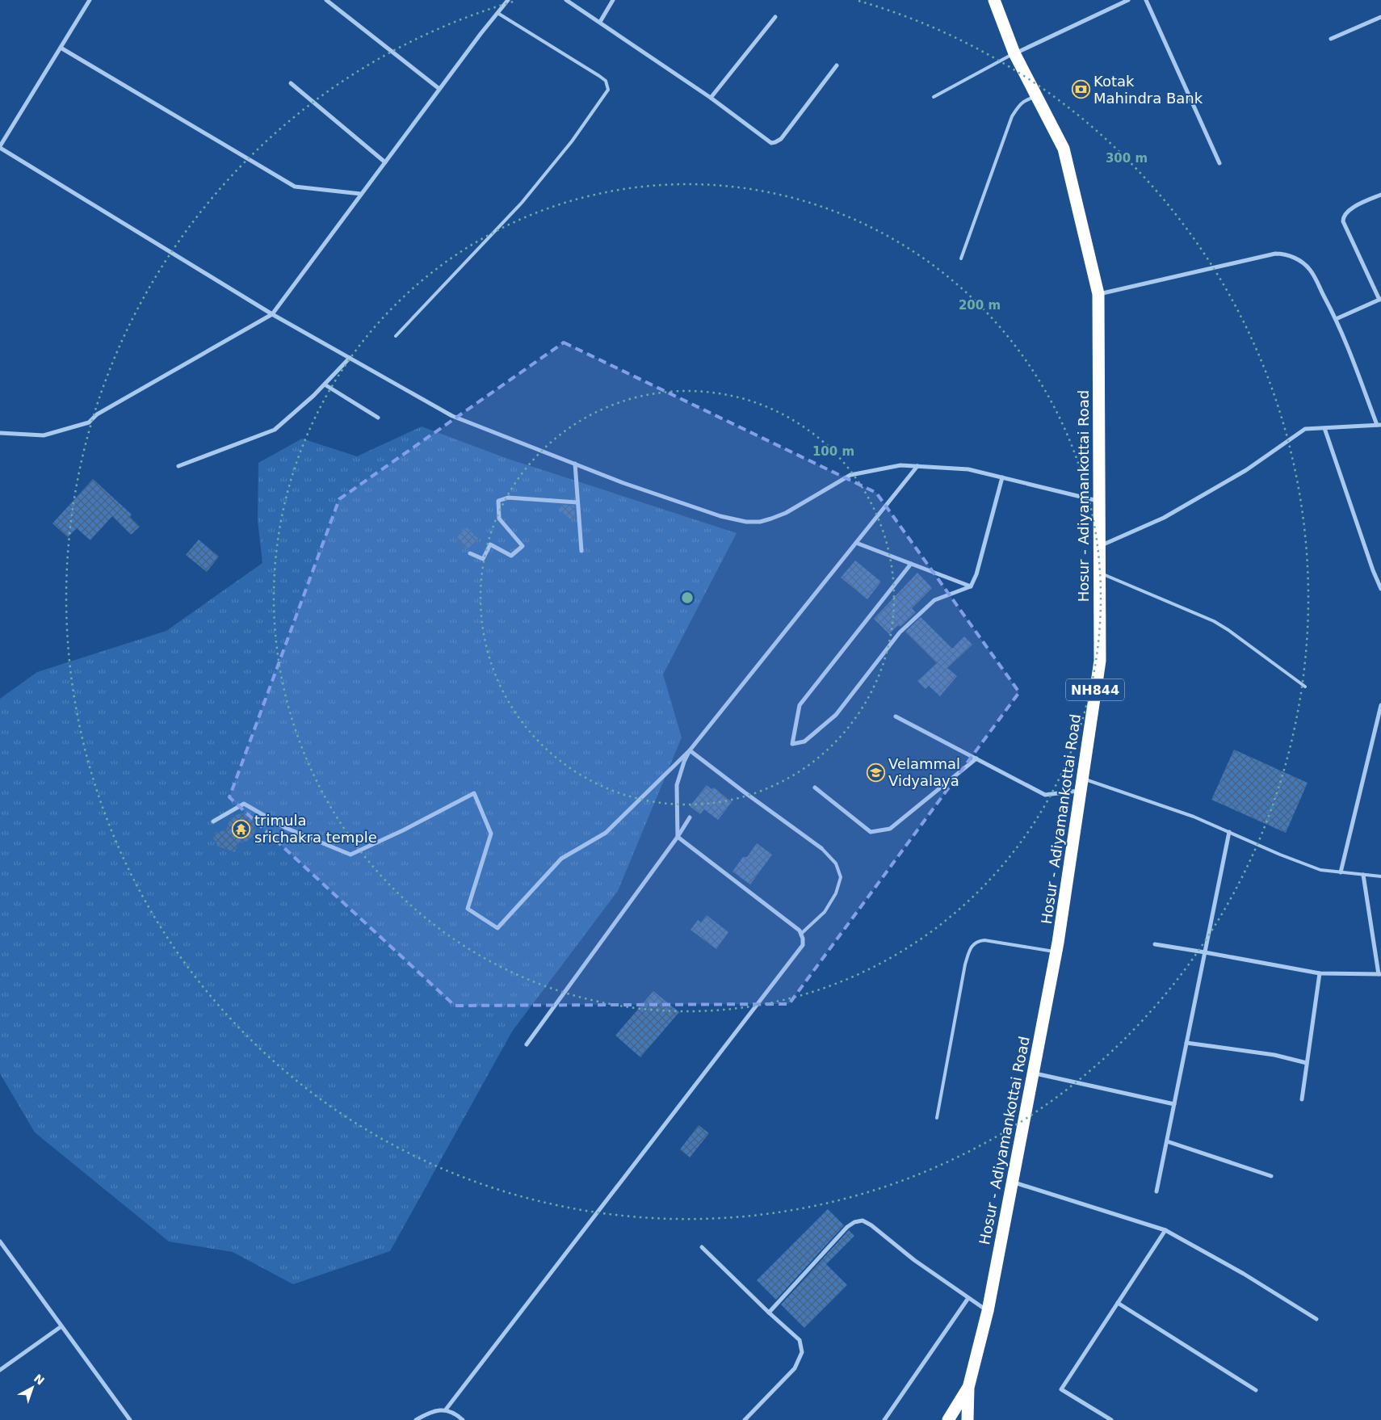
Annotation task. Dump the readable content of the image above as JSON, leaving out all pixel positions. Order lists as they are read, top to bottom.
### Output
{
  "streets": {
    "highway": ["Hosur - Adiyamankottai Road", "NH844"]
  },
  "places": {
    "bank": ["Kotak Mahindra Bank"],
    "school or university": ["Velammal Vidyalaya"],
    "temple": ["trimula srichakra temple"]
  },
  "north": "top right",
  "rings": ["300 m", "200 m", "100 m"]
}
